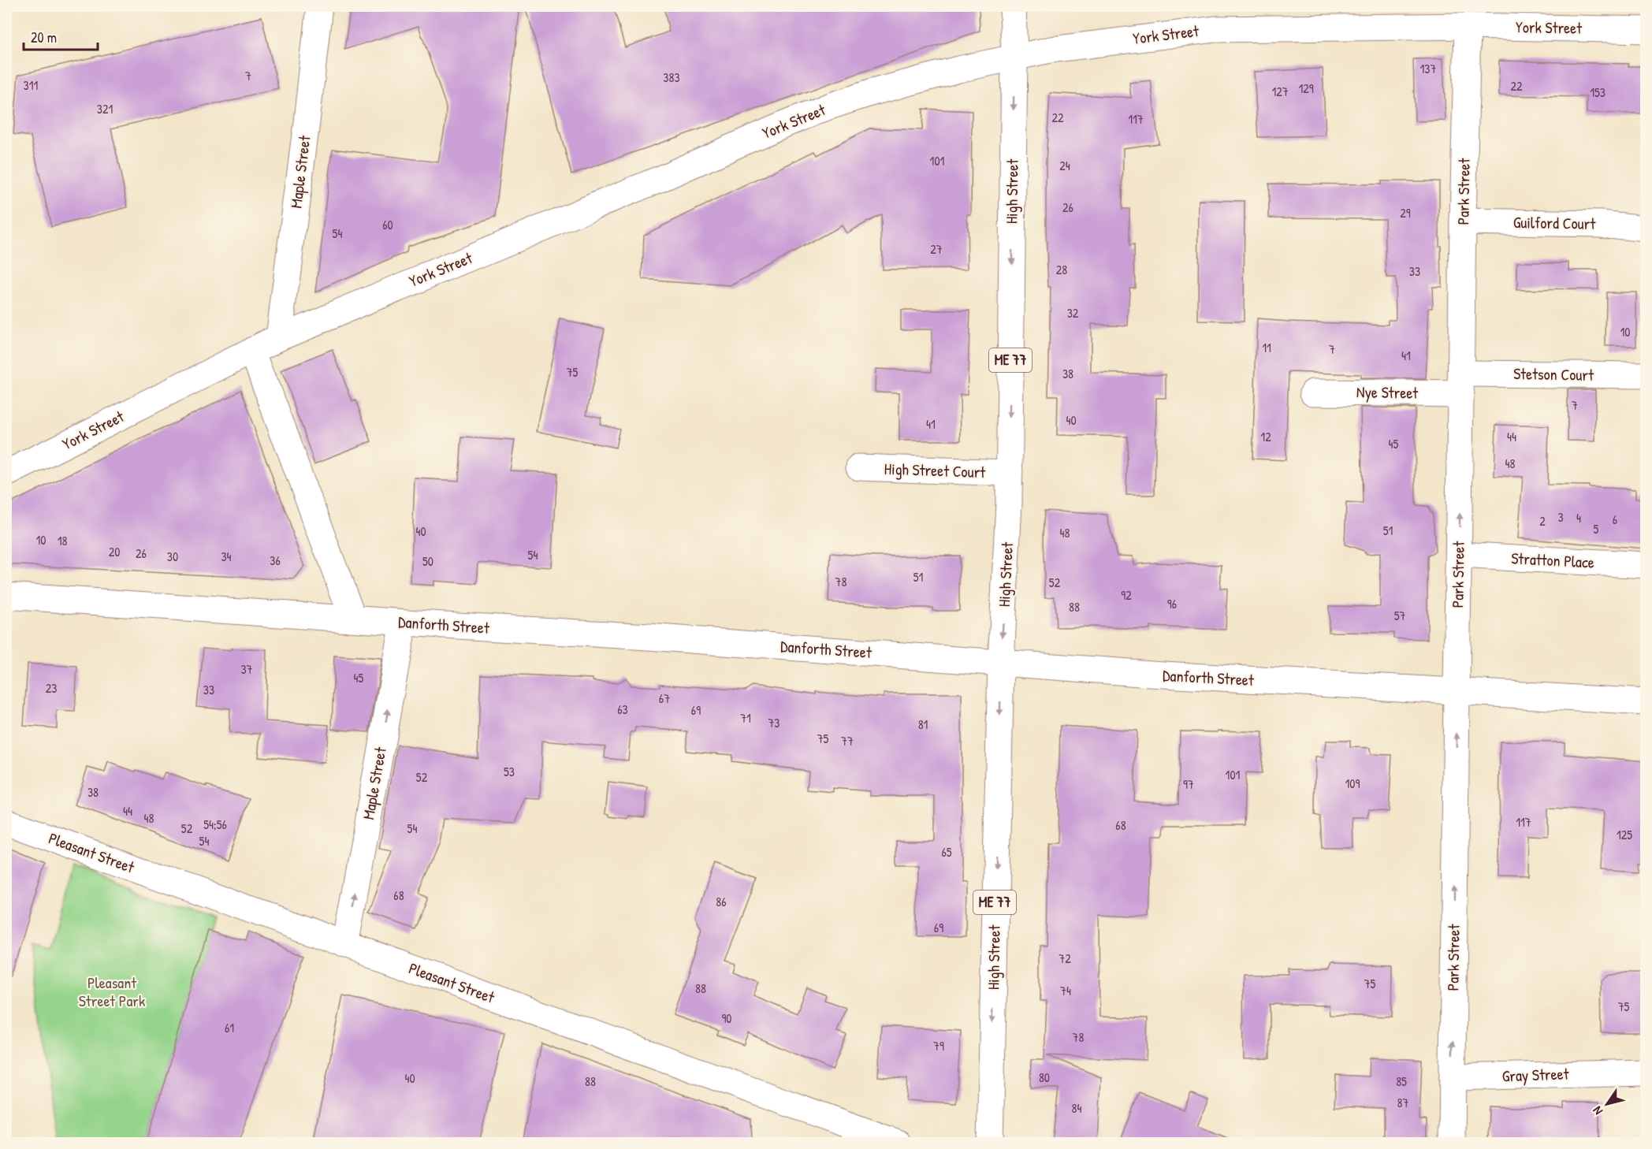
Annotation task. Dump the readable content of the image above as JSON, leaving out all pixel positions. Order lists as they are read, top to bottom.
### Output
{
  "streets": {
    "street": [
      "York Street",
      "Maple Street",
      "High Street",
      "Park Street",
      "Guilford Court",
      "ME 77",
      "Stetson Court",
      "Nye Street",
      "High Street Court",
      "Stratton Place",
      "Danforth Street",
      "Pleasant Street",
      "Gray Street"
    ]
  },
  "crossings": [
    ["York Street", "Maple Street"],
    ["York Street", "High Street"],
    ["York Street", "Park Street"],
    ["Maple Street", "Danforth Street"],
    ["Maple Street", "Pleasant Street"],
    ["High Street", "High Street Court"],
    ["High Street", "Danforth Street"],
    ["Park Street", "Guilford Court"],
    ["Park Street", "Stetson Court"],
    ["Park Street", "Nye Street"],
    ["Park Street", "Stratton Place"],
    ["Park Street", "Danforth Street"],
    ["Park Street", "Gray Street"],
    ["Stetson Court", "Nye Street"]
  ],
  "one_way": ["Maple Street", "High Street", "Park Street"],
  "parks": ["Pleasant Street Park"],
  "house_numbers": [
    "137",
    "7",
    "383",
    "311",
    "22",
    "129",
    "127",
    "153",
    "321",
    "22",
    "117",
    "101",
    "24",
    "26",
    "29",
    "60",
    "54",
    "27",
    "28",
    "33",
    "32",
    "10",
    "11",
    "7",
    "41",
    "75",
    "38",
    "7",
    "40",
    "41",
    "12",
    "44",
    "45",
    "48",
    "3",
    "4",
    "6",
    "2",
    "5",
    "51",
    "40",
    "48",
    "10",
    "18",
    "20",
    "26",
    "54",
    "30",
    "34",
    "36",
    "50",
    "51",
    "78",
    "52",
    "92",
    "96",
    "88",
    "57",
    "37",
    "45",
    "23",
    "33",
    "67",
    "63",
    "69",
    "71",
    "73",
    "81",
    "75",
    "77",
    "53",
    "101",
    "52",
    "109",
    "97",
    "38",
    "44",
    "48",
    "117",
    "54;56",
    "68",
    "52",
    "54",
    "125",
    "54",
    "65",
    "68",
    "86",
    "69",
    "72",
    "75",
    "88",
    "74",
    "75",
    "90",
    "61",
    "78",
    "79",
    "80",
    "40",
    "88",
    "85",
    "87",
    "84"
  ],
  "scale_bar": "20 m",
  "north": "bottom left"
}
